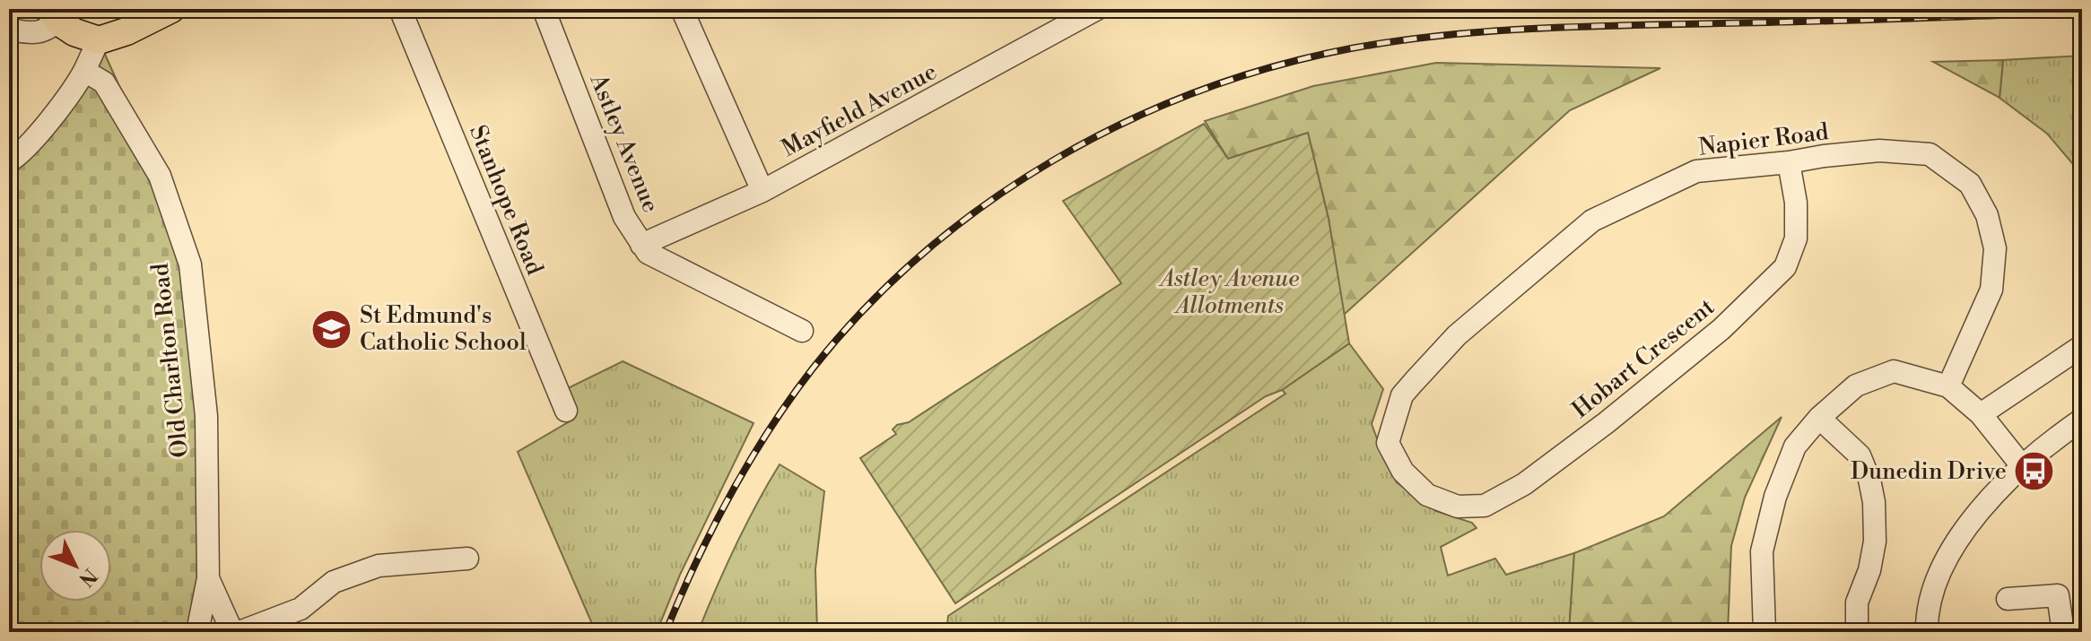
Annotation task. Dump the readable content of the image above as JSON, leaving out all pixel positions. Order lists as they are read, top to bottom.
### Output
{
  "streets": {
    "street": [
      "Mayfield Avenue",
      "Napier Road",
      "Astley Avenue",
      "Stanhope Road",
      "Hobart Crescent",
      "Old Charlton Road"
    ]
  },
  "crossings": [
    ["Mayfield Avenue", "Astley Avenue"],
    ["Napier Road", "Hobart Crescent"]
  ],
  "parks": ["Astley Avenue Allotments"],
  "places": {
    "school or university": ["St Edmund's Catholic School"],
    "bus stop": ["Dunedin Drive"]
  },
  "north": "bottom right"
}
